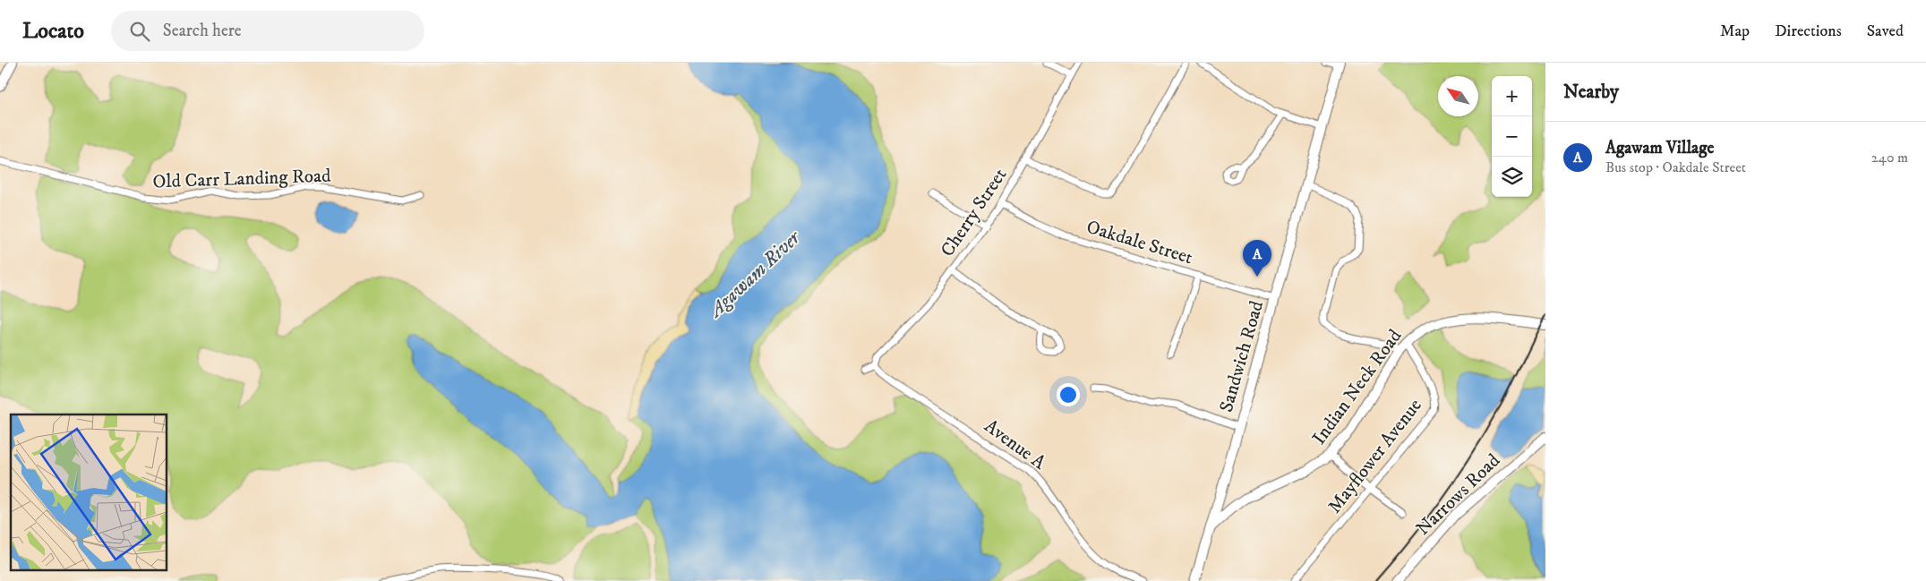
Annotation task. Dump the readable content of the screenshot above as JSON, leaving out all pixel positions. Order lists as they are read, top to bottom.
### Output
{
  "streets": {
    "main road": ["Sandwich Road", "Indian Neck Road", "Narrows Road"],
    "street": [
      "Old Carr Landing Road",
      "Cherry Street",
      "Oakdale Street",
      "Avenue A",
      "Mayflower Avenue"
    ]
  },
  "crossings": [
    ["Cherry Street", "Oakdale Street"],
    ["Cherry Street", "Avenue A"],
    ["Oakdale Street", "Sandwich Road"],
    ["Sandwich Road", "Indian Neck Road"],
    ["Indian Neck Road", "Mayflower Avenue"]
  ],
  "water": ["Agawam River"],
  "north": "top left",
  "page": {
    "header": "Locato",
    "search": "Search here",
    "nav": ["Map", "Directions", "Saved"],
    "heading": "Nearby",
    "map_buttons": ["+", "−"],
    "list": [
      {
        "mark": "A",
        "name": "Agawam Village",
        "note": "Bus stop · Oakdale Street",
        "value": "240 m"
      }
    ],
    "pins": "A"
  }
}
